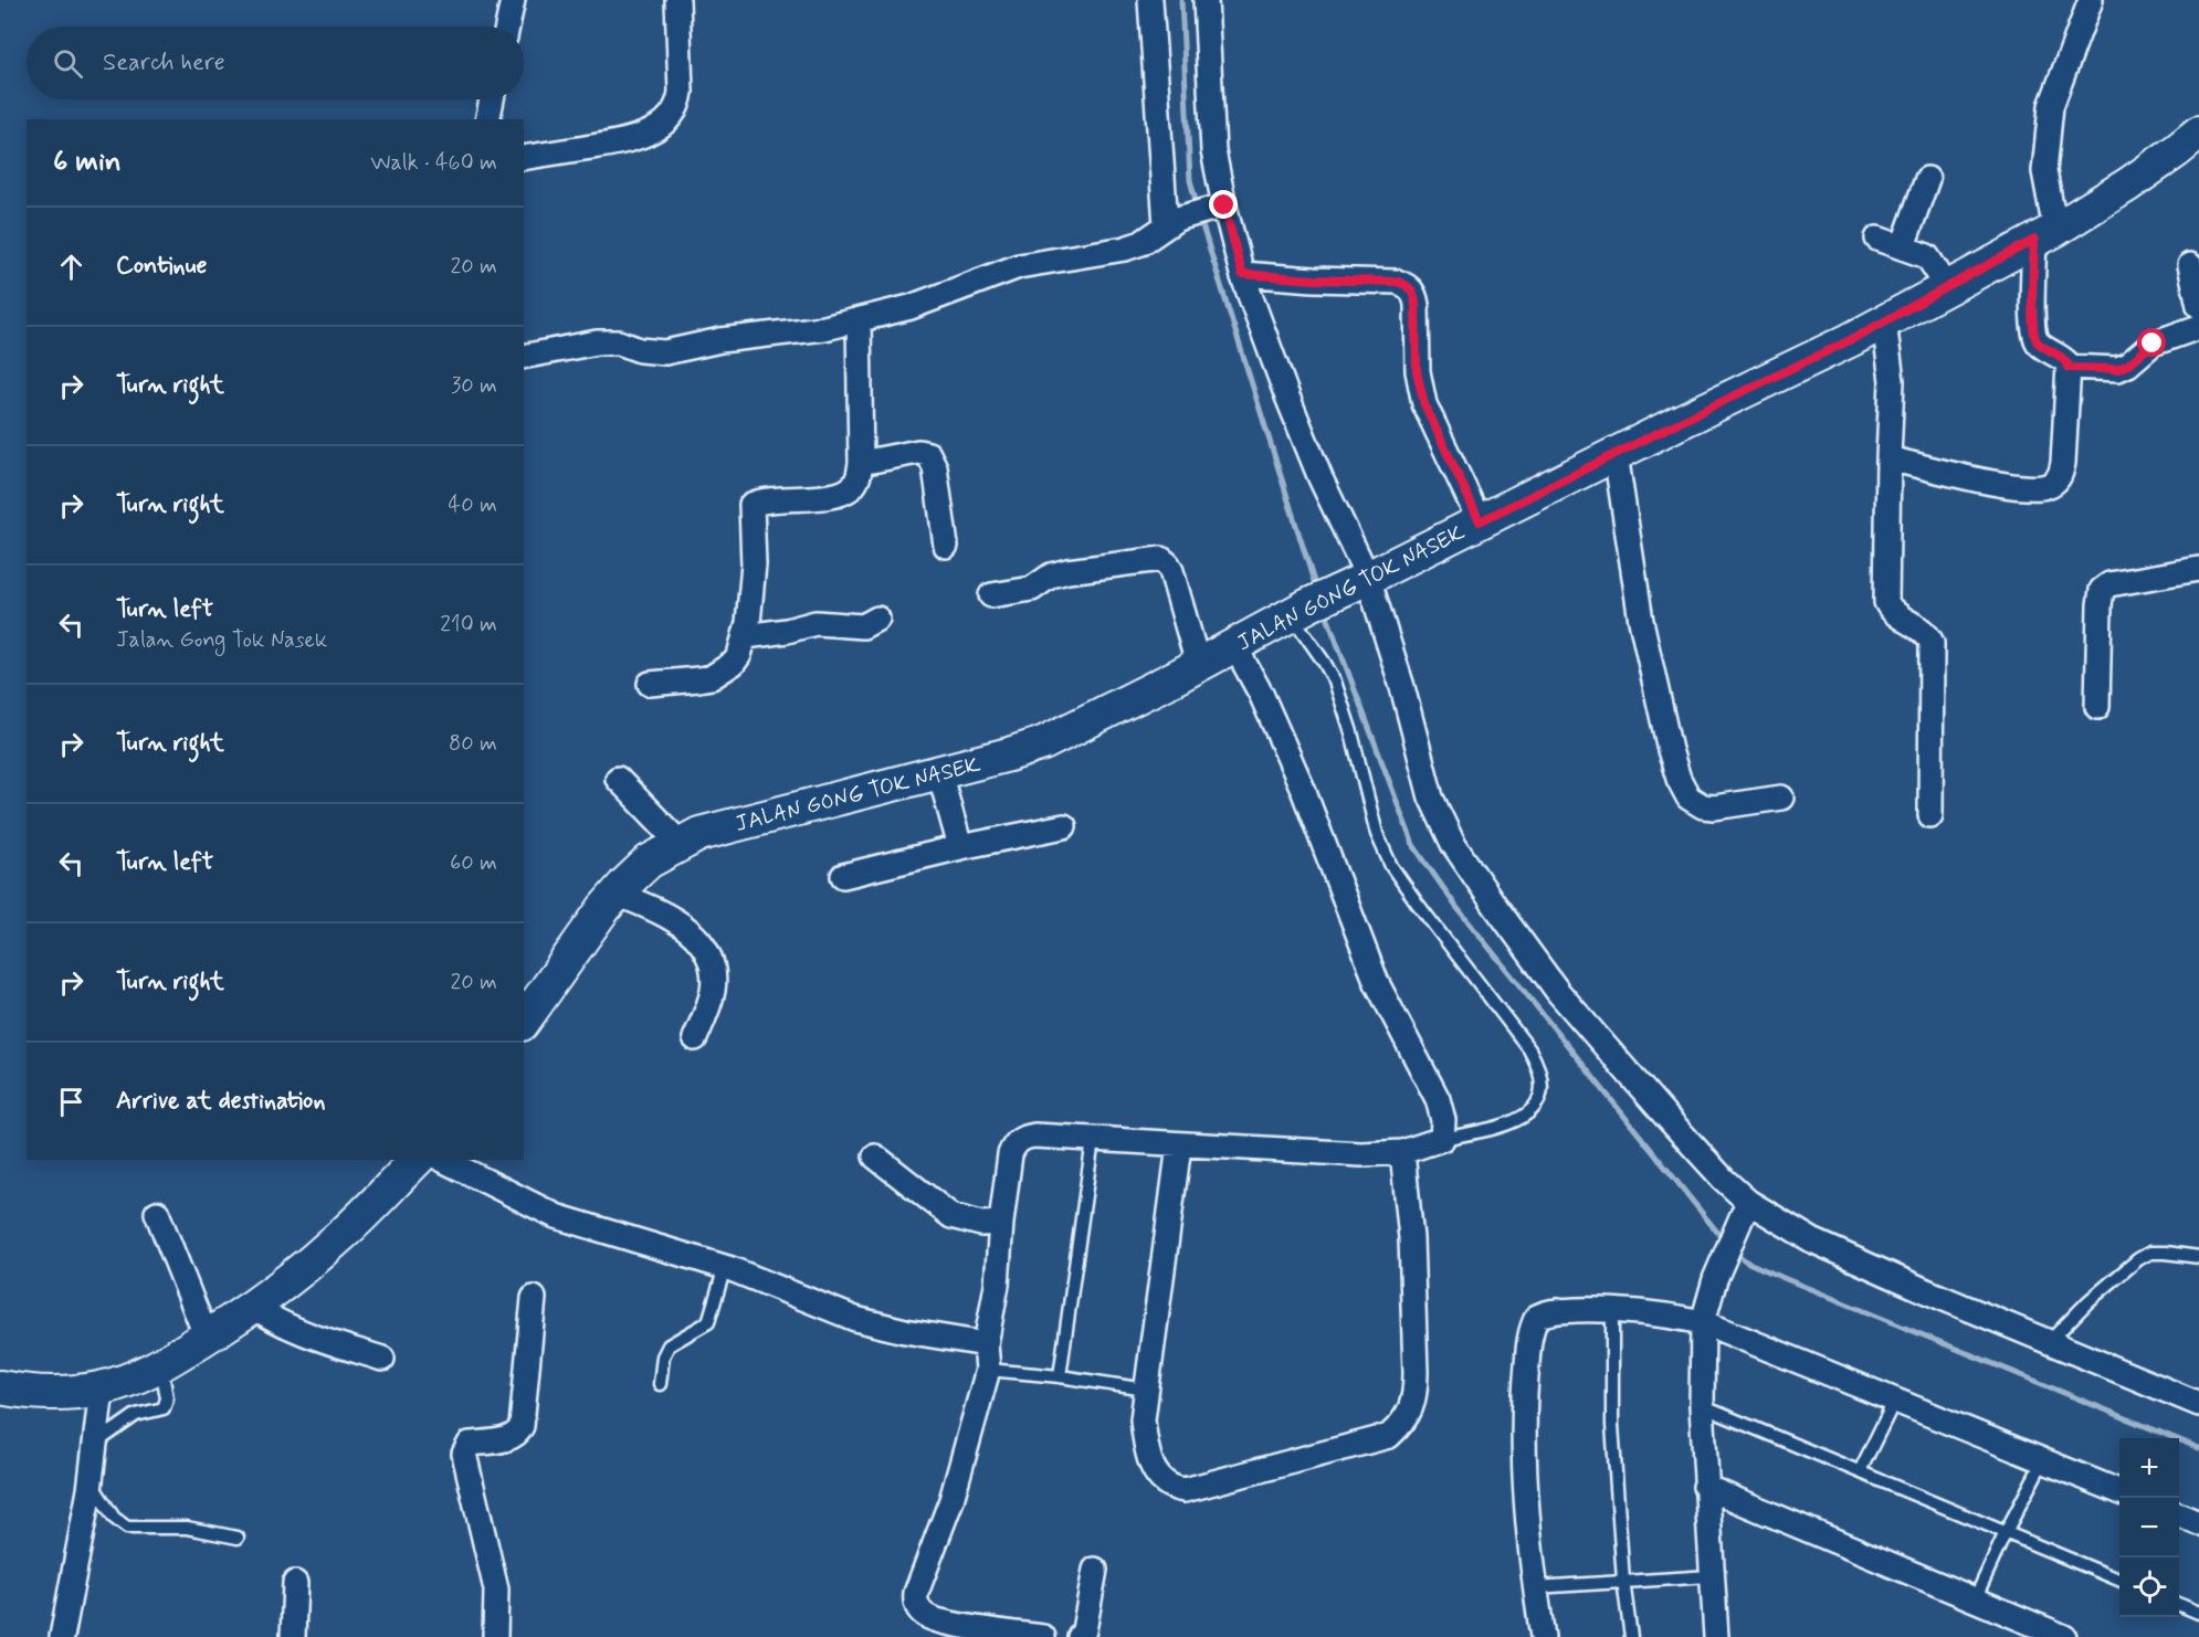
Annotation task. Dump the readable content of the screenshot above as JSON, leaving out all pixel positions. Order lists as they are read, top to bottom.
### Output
{
  "streets": {
    "main road": ["JALAN GONG TOK NASEK"]
  },
  "page": {
    "search": "Search here",
    "heading": ["6 min", "Walk · 460 m"],
    "list": [
      ["Continue", "20 m"],
      ["Turn right", "30 m"],
      ["Turn right", "40 m"],
      ["Turn left", "Jalan Gong Tok Nasek", "210 m"],
      ["Turn right", "80 m"],
      ["Turn left", "60 m"],
      ["Turn right", "20 m"],
      "Arrive at destination"
    ],
    "map_buttons": ["+", "−"]
  }
}
